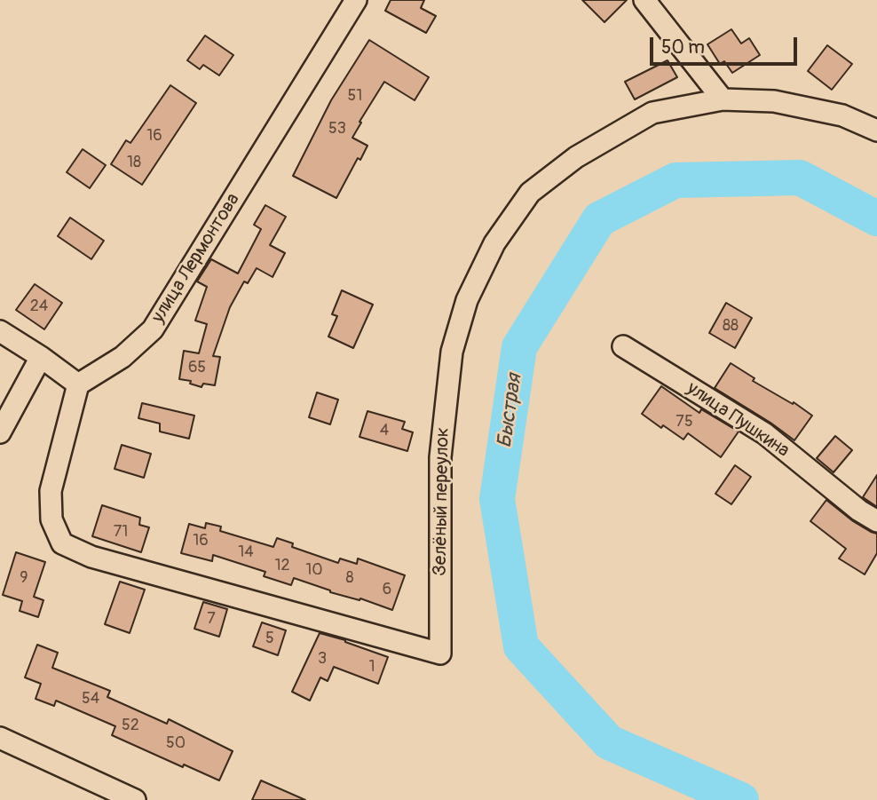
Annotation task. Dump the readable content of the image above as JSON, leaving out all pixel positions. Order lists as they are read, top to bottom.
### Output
{
  "streets": {
    "street": ["улица Лермонтова", "улица Пушкина", "Зелёный переулок"]
  },
  "crossings": [
    ["улица Лермонтова", "Зелёный переулок"]
  ],
  "water": ["Быстрая"],
  "house_numbers": [
    "51",
    "53",
    "16",
    "18",
    "24",
    "88",
    "65",
    "75",
    "4",
    "71",
    "16",
    "14",
    "12",
    "10",
    "9",
    "8",
    "6",
    "7",
    "5",
    "3",
    "1",
    "54",
    "52",
    "50"
  ],
  "scale_bar": "50 m"
}
